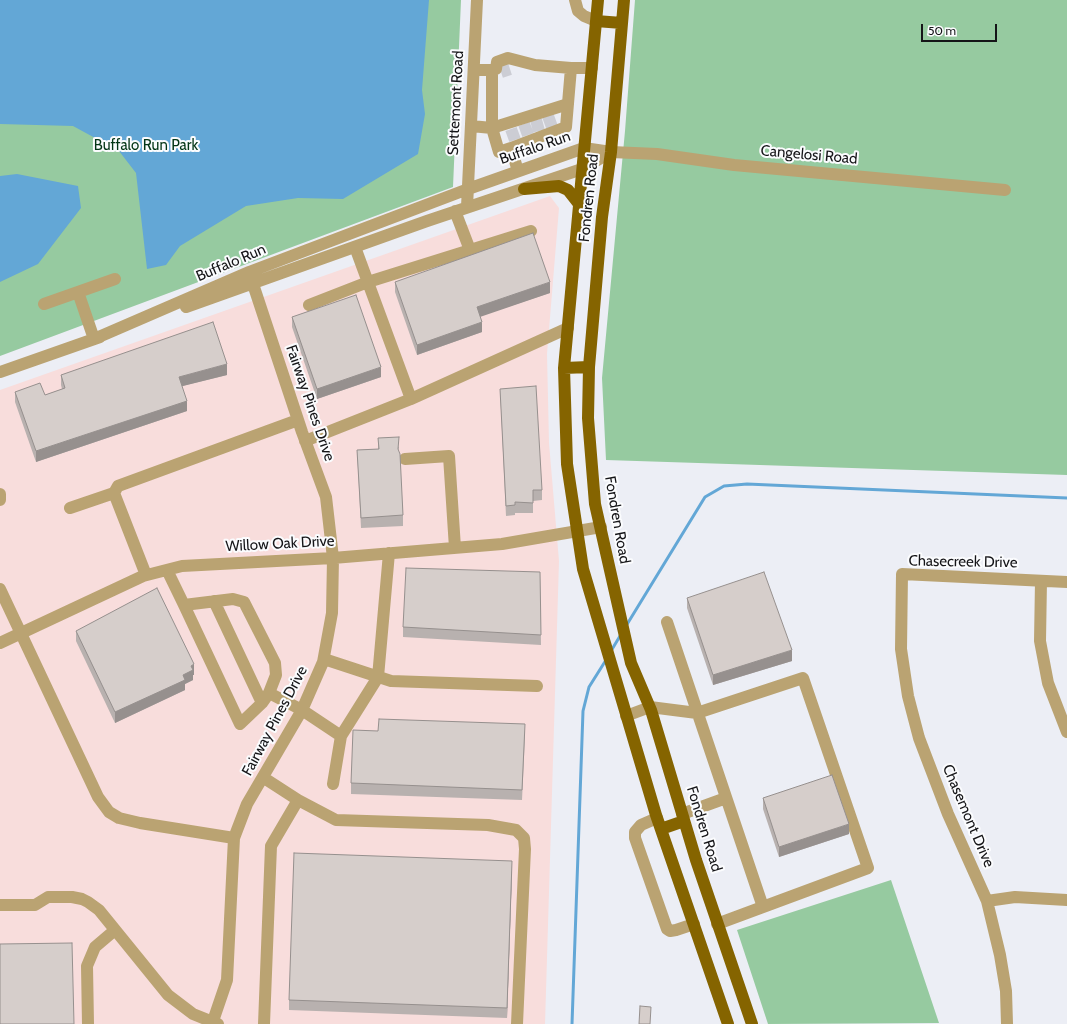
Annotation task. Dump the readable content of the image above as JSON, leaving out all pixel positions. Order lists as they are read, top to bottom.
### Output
{
  "streets": {
    "main road": ["Fondren Road"],
    "street": [
      "Settemont Road",
      "Buffalo Run",
      "Cangelosi Road",
      "Fairway Pines Drive",
      "Willow Oak Drive",
      "Chasecreek Drive",
      "Chasemont Drive"
    ]
  },
  "crossings": [
    ["Settemont Road", "Buffalo Run"],
    ["Buffalo Run", "Cangelosi Road"],
    ["Buffalo Run", "Fondren Road"],
    ["Buffalo Run", "Fairway Pines Drive"],
    ["Cangelosi Road", "Fondren Road"],
    ["Fondren Road", "Willow Oak Drive"],
    ["Fairway Pines Drive", "Willow Oak Drive"],
    ["Chasecreek Drive", "Chasemont Drive"]
  ],
  "parks": ["Buffalo Run Park"],
  "scale_bar": "50 m"
}
